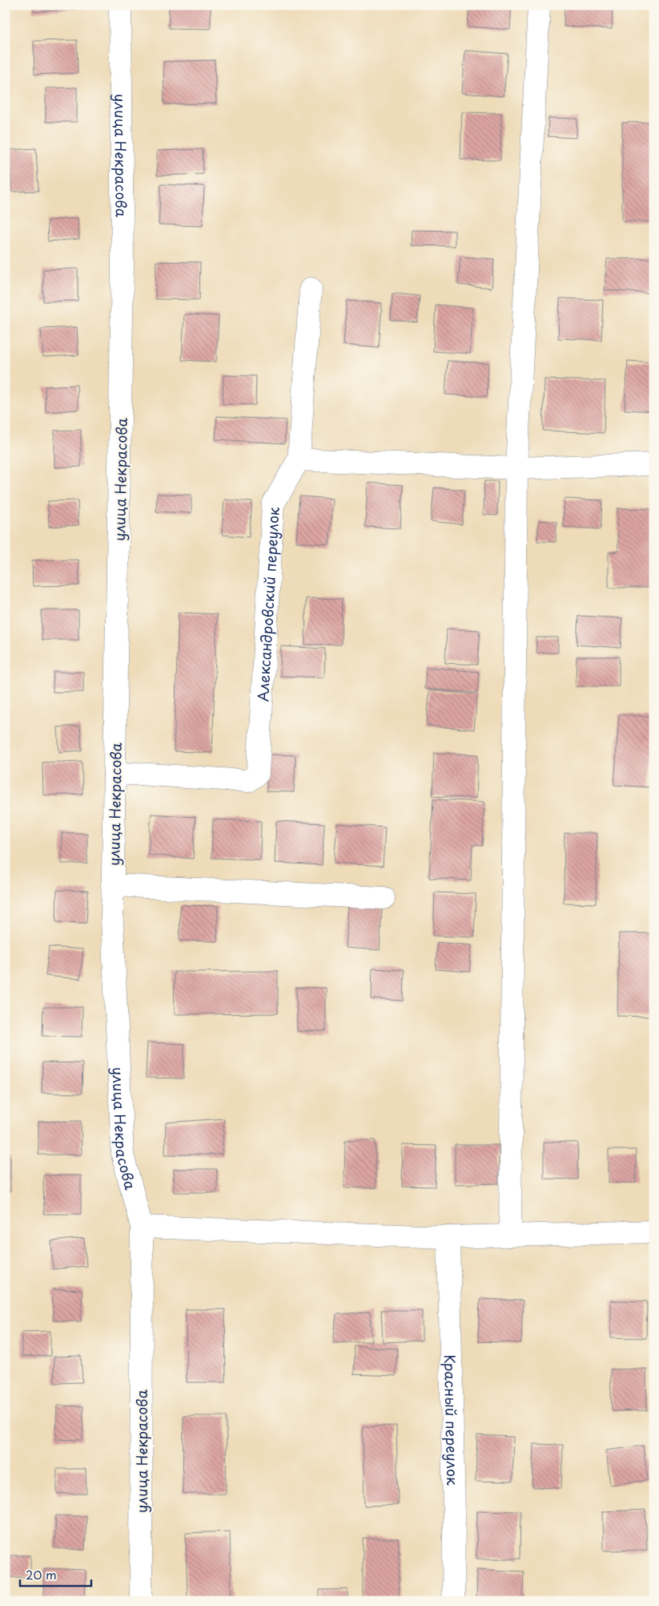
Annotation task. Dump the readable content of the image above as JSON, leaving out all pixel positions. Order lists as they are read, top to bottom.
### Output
{
  "streets": {
    "street": ["улица Некрасова", "Александровский переулок", "Красный переулок"]
  },
  "crossings": [
    ["улица Некрасова", "Александровский переулок"]
  ],
  "scale_bar": "20 m"
}
